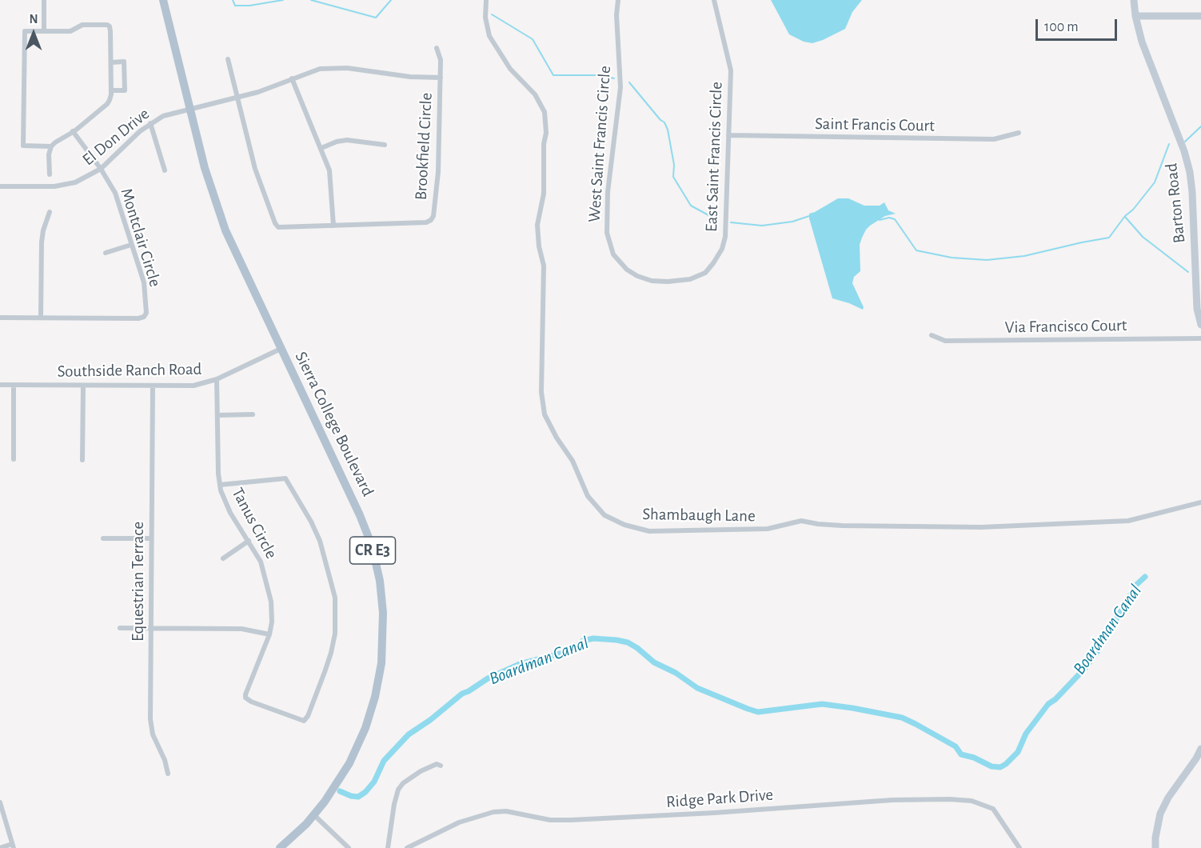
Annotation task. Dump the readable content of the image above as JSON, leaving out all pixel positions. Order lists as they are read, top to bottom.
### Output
{
  "streets": {
    "main road": ["Sierra College Boulevard", "CR E3"],
    "street": [
      "Saint Francis Court",
      "El Don Drive",
      "West Saint Francis Circle",
      "Brookfield Circle",
      "East Saint Francis Circle",
      "Barton Road",
      "Montclair Circle",
      "Via Francisco Court",
      "Southside Ranch Road",
      "Shambaugh Lane",
      "Tanus Circle",
      "Equestrian Terrace",
      "Ridge Park Drive"
    ]
  },
  "crossings": [
    ["Saint Francis Court", "East Saint Francis Circle"],
    ["El Don Drive", "Brookfield Circle"],
    ["El Don Drive", "Montclair Circle"],
    ["El Don Drive", "Sierra College Boulevard"],
    ["West Saint Francis Circle", "East Saint Francis Circle"],
    ["Brookfield Circle", "Sierra College Boulevard"],
    ["Southside Ranch Road", "Sierra College Boulevard"],
    ["Southside Ranch Road", "Tanus Circle"],
    ["Southside Ranch Road", "Equestrian Terrace"]
  ],
  "water": ["Boardman Canal"],
  "scale_bar": "100 m",
  "north": "top"
}
